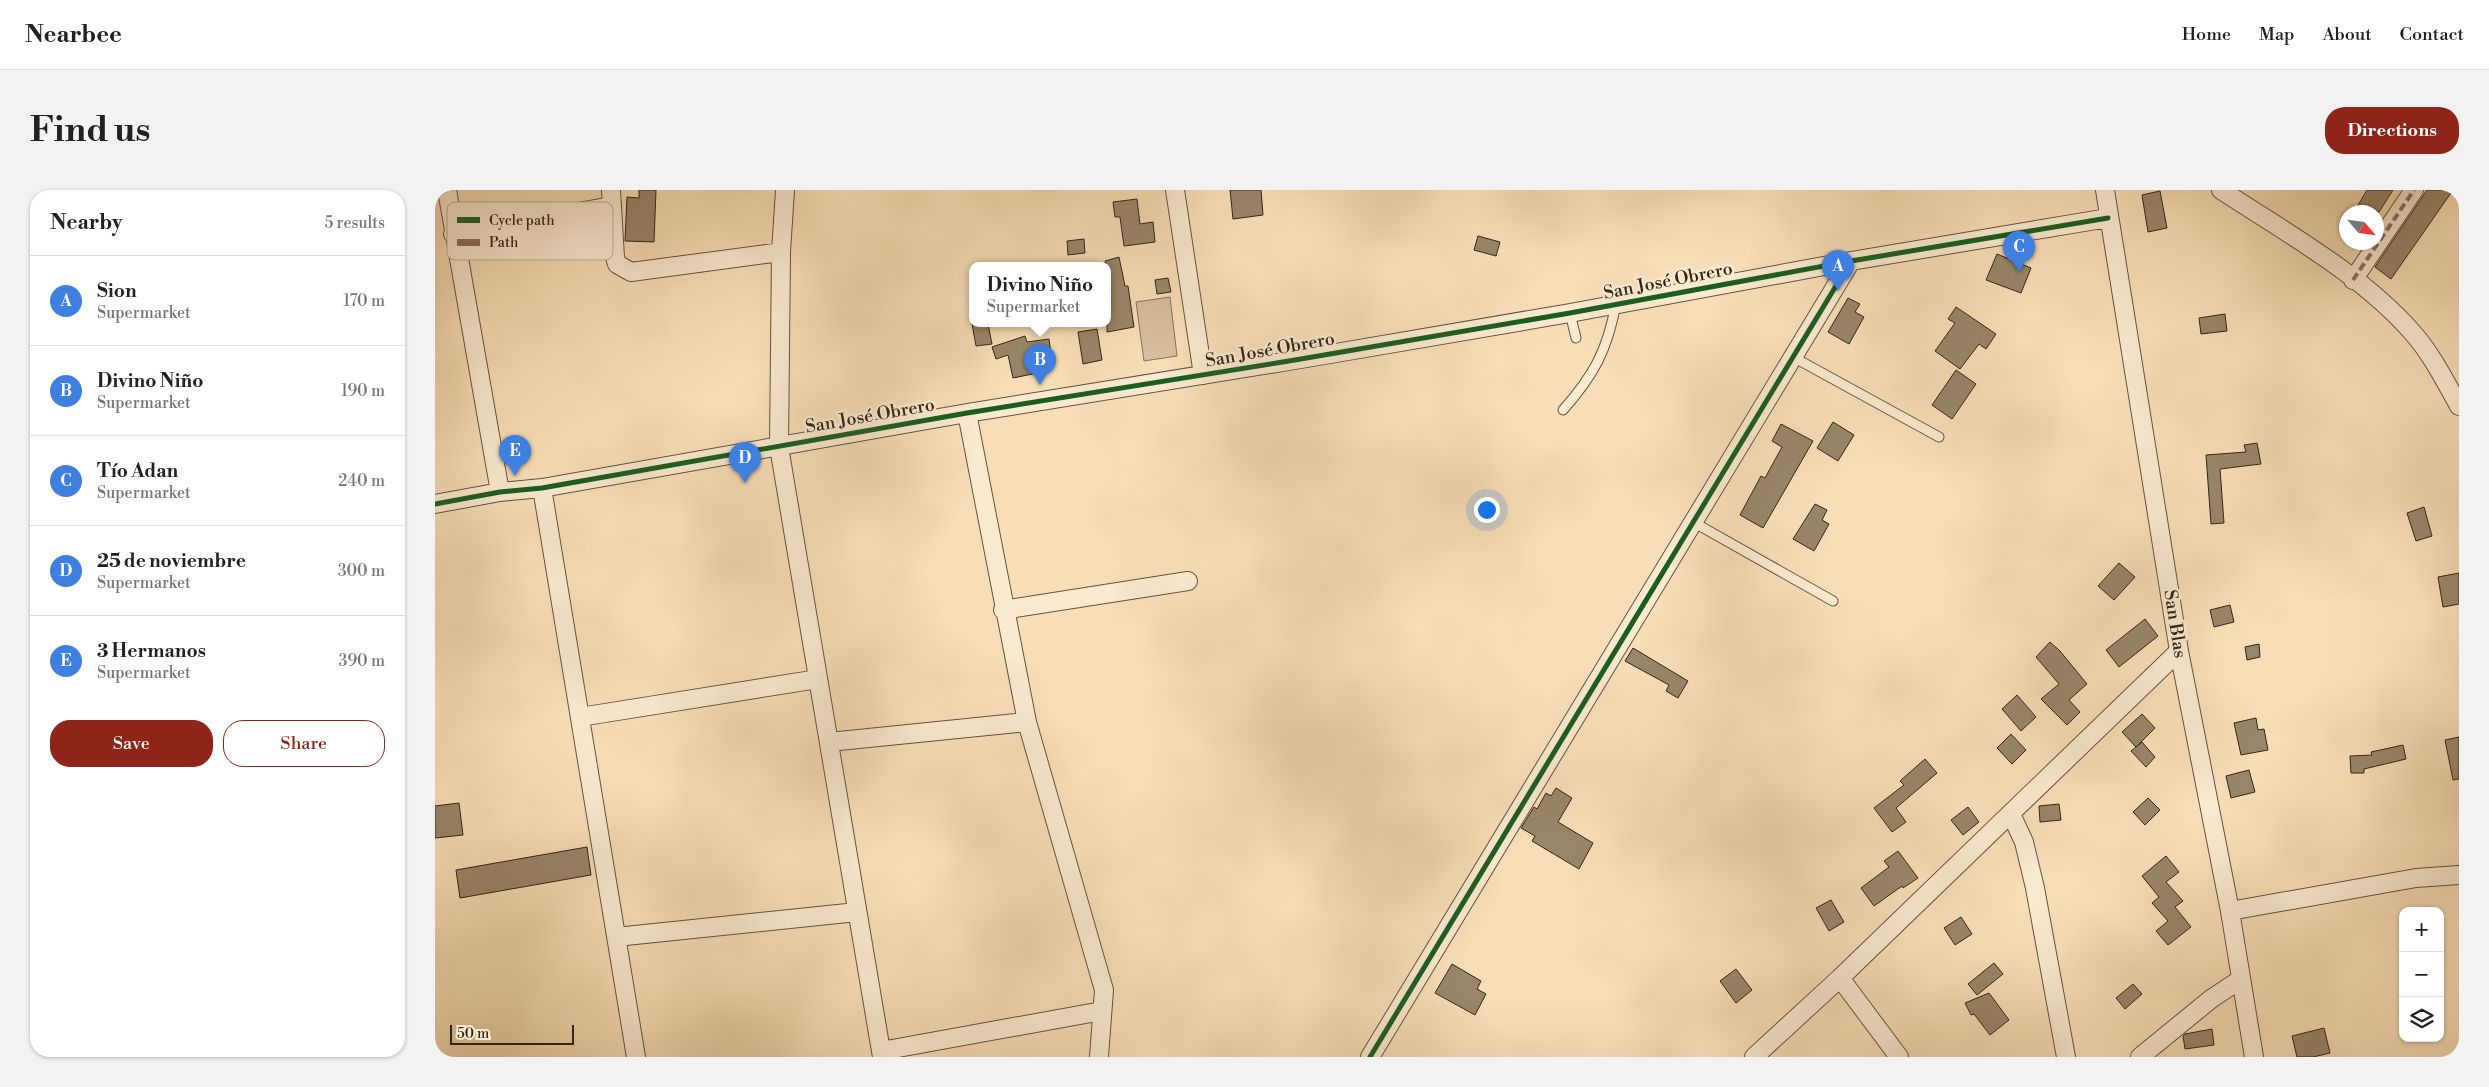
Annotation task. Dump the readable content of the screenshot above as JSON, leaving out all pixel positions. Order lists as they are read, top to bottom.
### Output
{
  "streets": {
    "street": ["San José Obrero", "San Blas"]
  },
  "crossings": [
    ["San José Obrero", "San Blas"]
  ],
  "legend": ["Cycle path", "Path"],
  "scale_bar": "50 m",
  "north": "bottom right",
  "page": {
    "header": "Nearbee",
    "nav": [
      "Home",
      "Map",
      "About",
      "Contact"
    ],
    "buttons": [
      "Directions",
      ["Save", "Share"]
    ],
    "title": "Find us",
    "heading": ["Nearby", "5 results"],
    "pins": [
      "C",
      "A",
      "B",
      "E",
      "D"
    ],
    "list": [
      {
        "mark": "A",
        "name": "Sion",
        "note": "Supermarket",
        "value": "170 m"
      },
      {
        "mark": "B",
        "name": "Divino Niño",
        "note": "Supermarket",
        "value": "190 m"
      },
      {
        "mark": "C",
        "name": "Tío Adan",
        "note": "Supermarket",
        "value": "240 m"
      },
      {
        "mark": "D",
        "name": "25 de noviembre",
        "note": "Supermarket",
        "value": "300 m"
      },
      {
        "mark": "E",
        "name": "3 Hermanos",
        "note": "Supermarket",
        "value": "390 m"
      }
    ],
    "popup": ["Divino Niño", "Supermarket"],
    "map_buttons": ["+", "−"],
    "scale": "50 m"
  }
}
